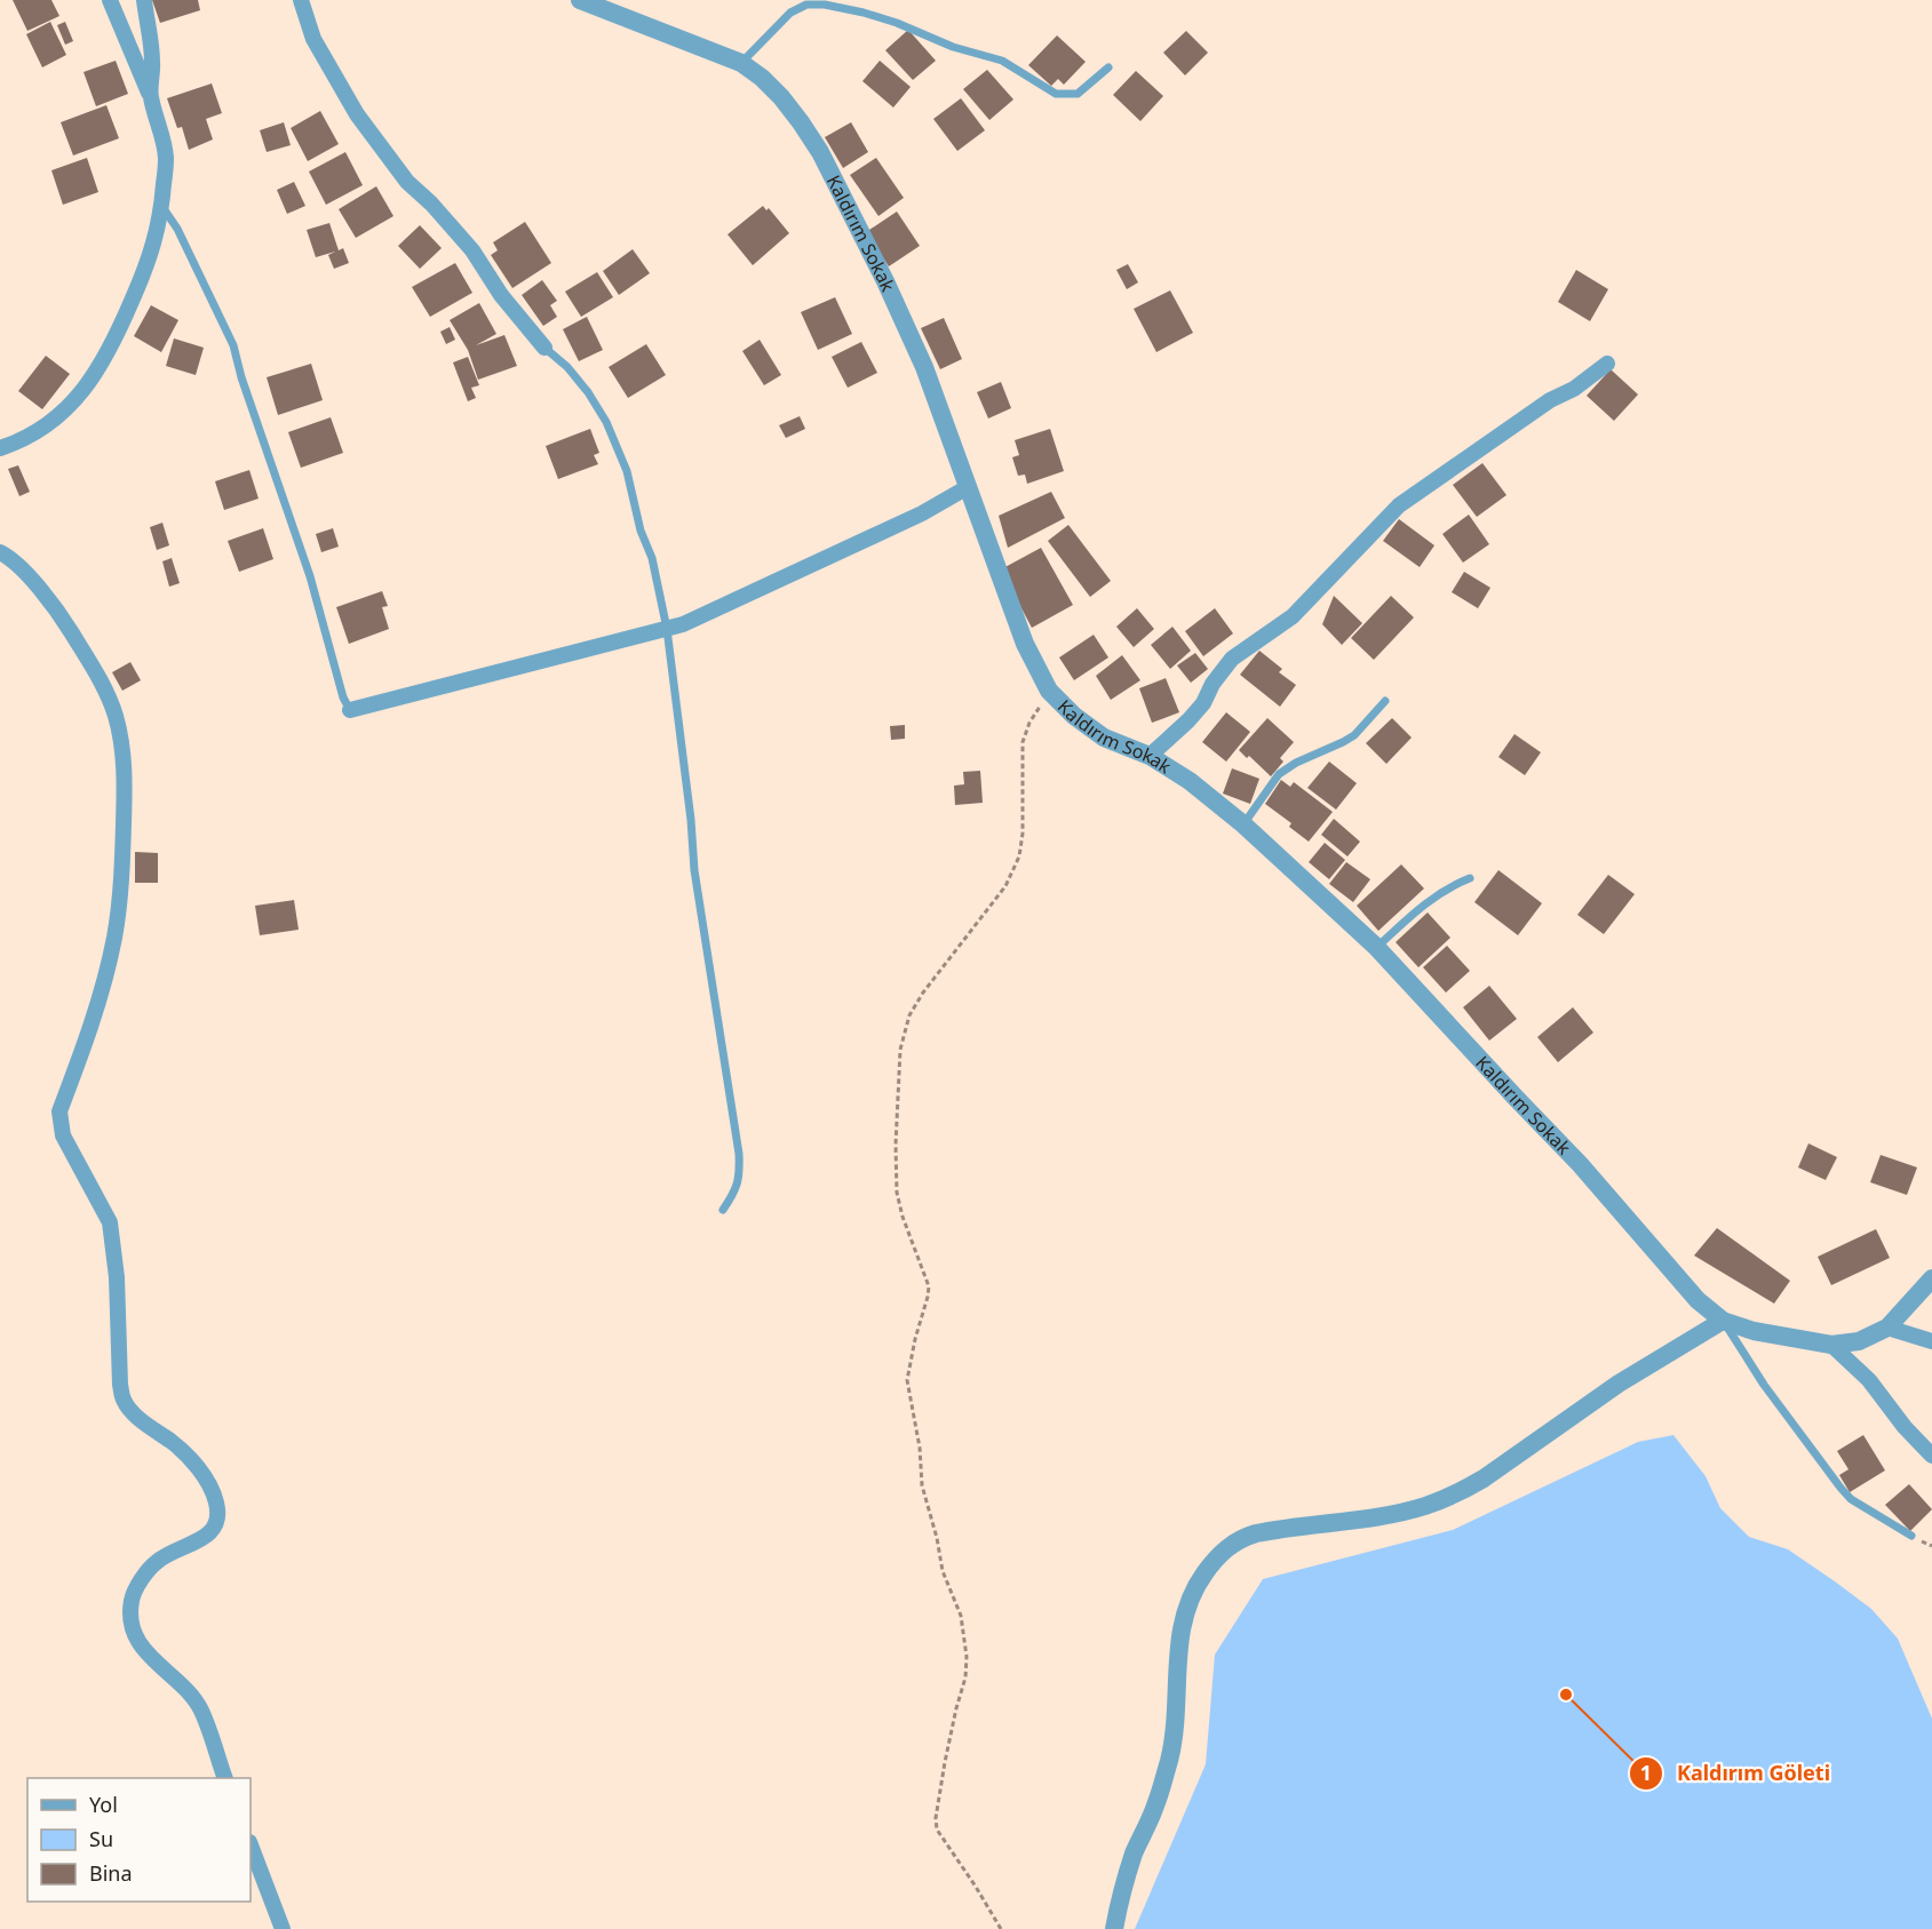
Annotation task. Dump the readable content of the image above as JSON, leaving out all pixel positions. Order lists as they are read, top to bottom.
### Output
{
  "streets": {
    "street": ["Kaldırım Sokak"]
  },
  "places": ["Kaldırım Göleti"],
  "legend": ["Yol", "Su", "Bina"]
}
